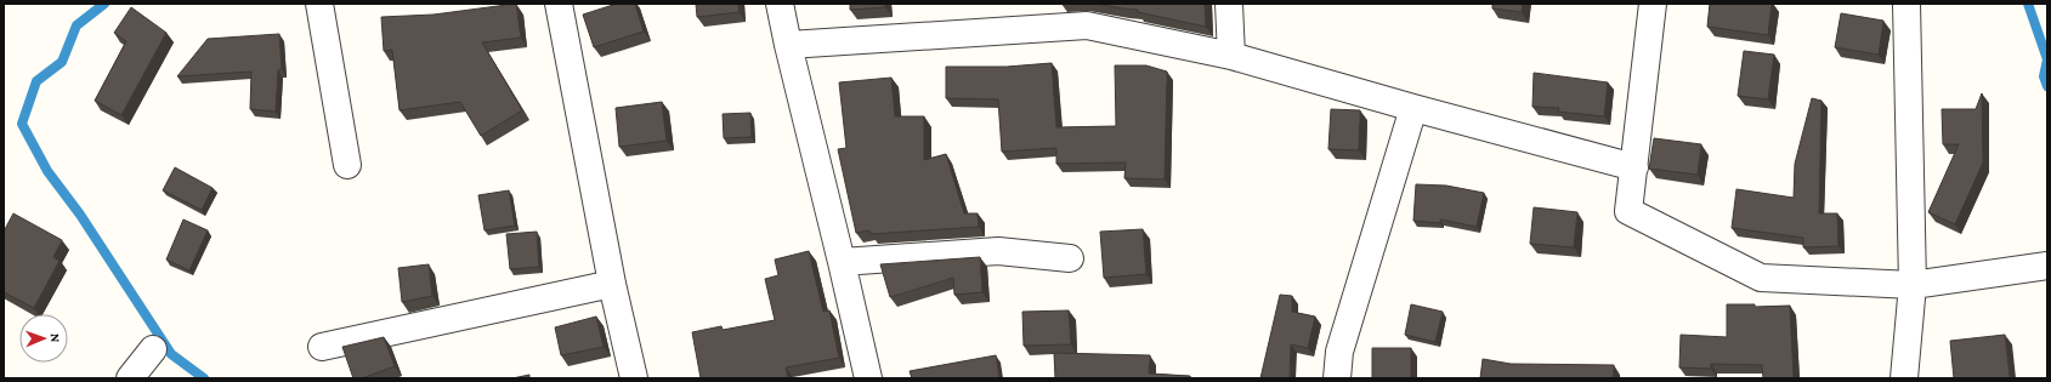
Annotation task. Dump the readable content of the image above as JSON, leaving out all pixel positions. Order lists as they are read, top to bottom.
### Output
{
  "north": "right"
}
